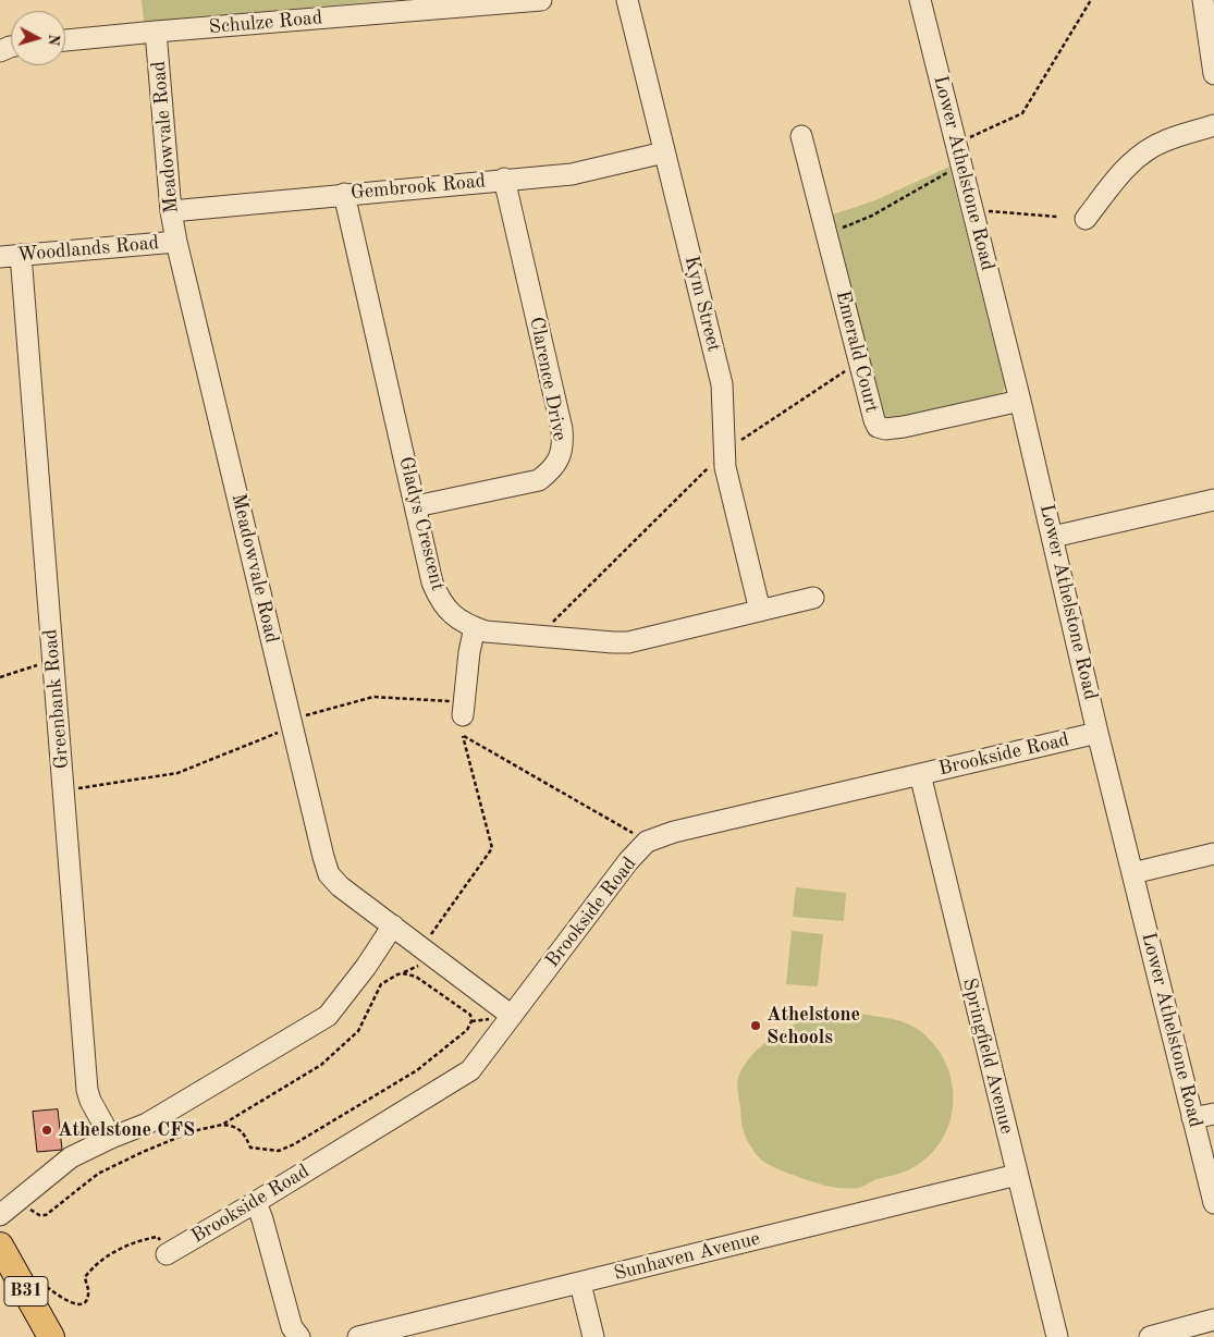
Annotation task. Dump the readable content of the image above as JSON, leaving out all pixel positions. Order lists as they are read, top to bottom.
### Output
{
  "streets": {
    "main road": ["B31"],
    "street": [
      "Schulze Road",
      "Meadowvale Road",
      "Lower Athelstone Road",
      "Gembrook Road",
      "Woodlands Road",
      "Kym Street",
      "Emerald Court",
      "Clarence Drive",
      "Gladys Crescent",
      "Greenbank Road",
      "Brookside Road",
      "Springfield Avenue",
      "Sunhaven Avenue"
    ]
  },
  "crossings": [
    ["Schulze Road", "Meadowvale Road"],
    ["Meadowvale Road", "Gembrook Road"],
    ["Meadowvale Road", "Woodlands Road"],
    ["Meadowvale Road", "Brookside Road"],
    ["Lower Athelstone Road", "Emerald Court"],
    ["Lower Athelstone Road", "Brookside Road"],
    ["Gembrook Road", "Kym Street"],
    ["Gembrook Road", "Clarence Drive"],
    ["Gembrook Road", "Gladys Crescent"],
    ["Woodlands Road", "Greenbank Road"],
    ["Kym Street", "Gladys Crescent"],
    ["Clarence Drive", "Gladys Crescent"],
    ["Brookside Road", "Springfield Avenue"],
    ["Springfield Avenue", "Sunhaven Avenue"]
  ],
  "places": ["Athelstone Schools", "Athelstone CFS"],
  "north": "right"
}
